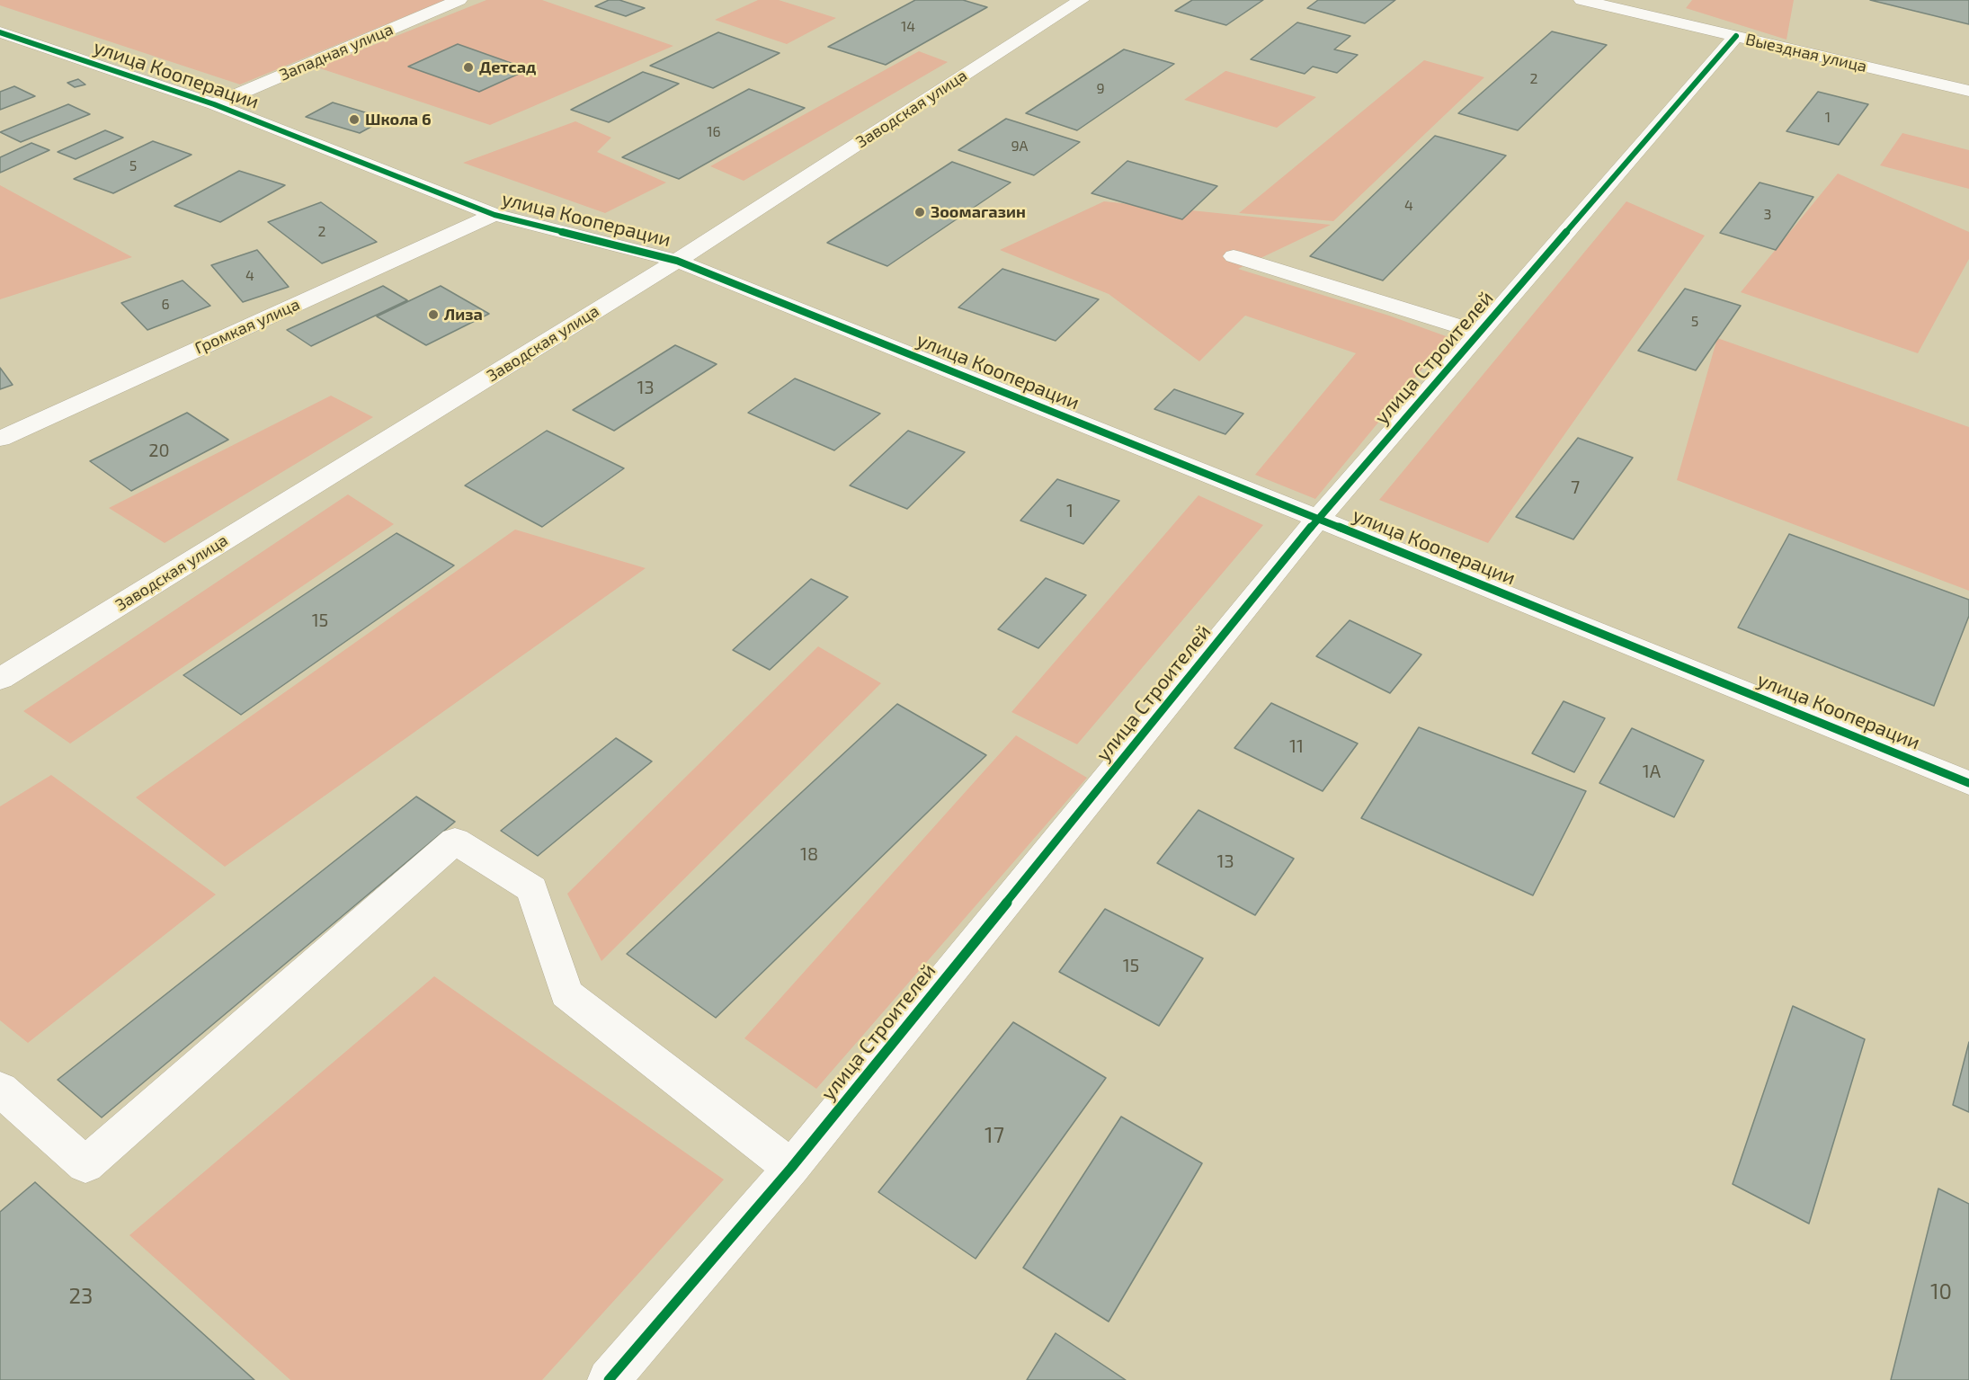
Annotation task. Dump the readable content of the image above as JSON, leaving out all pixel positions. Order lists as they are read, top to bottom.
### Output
{
  "streets": {
    "street": [
      "Западная улица",
      "Выездная улица",
      "улица Кооперации",
      "Заводская улица",
      "Громкая улица",
      "улица Строителей"
    ]
  },
  "crossings": [
    ["Западная улица", "улица Кооперации"],
    ["Выездная улица", "улица Строителей"],
    ["улица Кооперации", "Заводская улица"],
    ["улица Кооперации", "Громкая улица"],
    ["улица Кооперации", "улица Строителей"]
  ],
  "places": [
    "Детсад",
    "Школа 6",
    "Зоомагазин",
    "Лиза"
  ],
  "house_numbers": [
    "14",
    "2",
    "9",
    "1",
    "16",
    "9А",
    "5",
    "4",
    "3",
    "2",
    "4",
    "6",
    "5",
    "13",
    "20",
    "7",
    "1",
    "15",
    "11",
    "1А",
    "18",
    "13",
    "15",
    "17",
    "10",
    "23"
  ]
}
